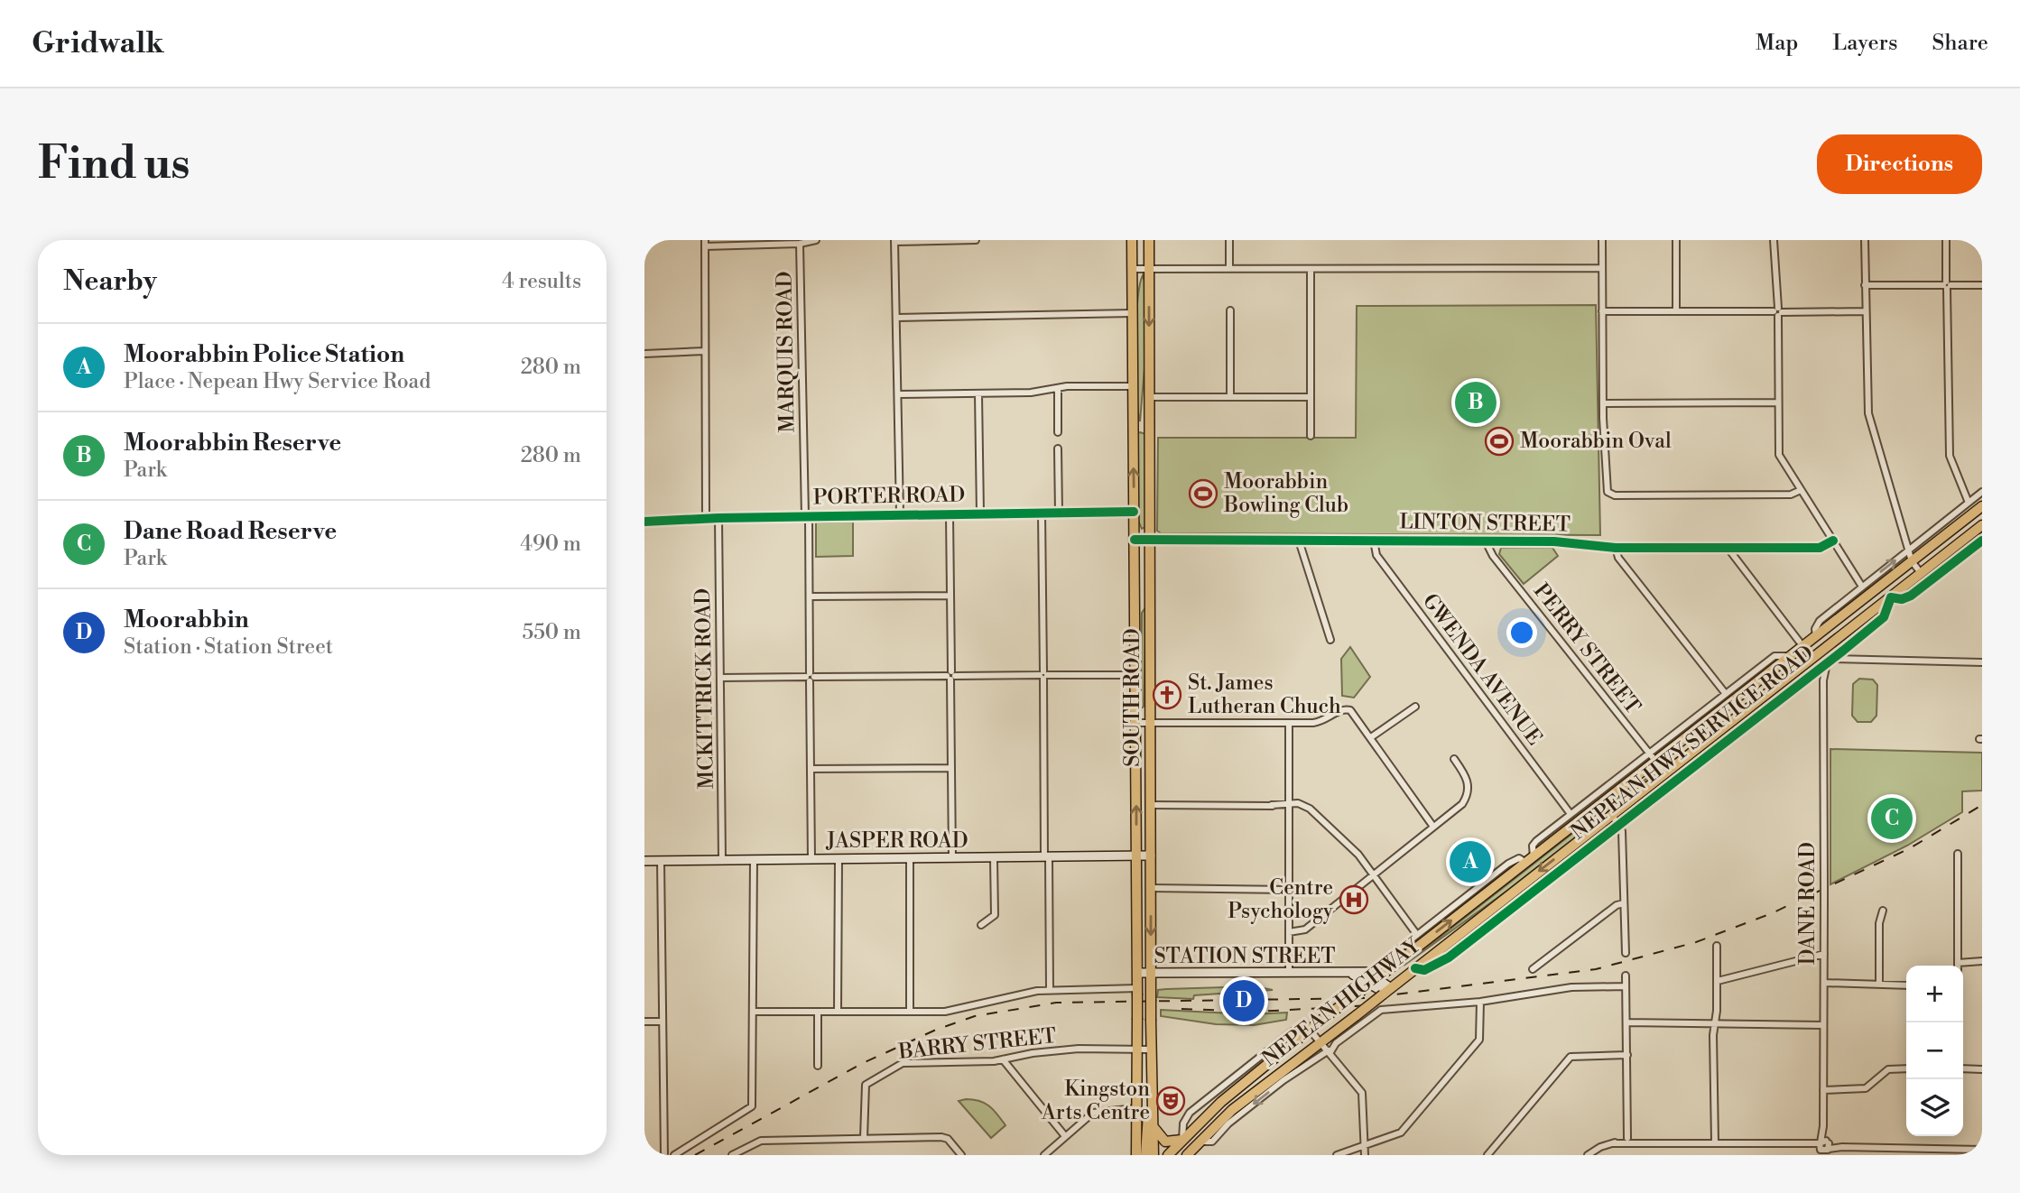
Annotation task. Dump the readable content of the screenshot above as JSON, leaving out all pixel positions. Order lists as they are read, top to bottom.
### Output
{
  "streets": {
    "highway": ["SOUTH ROAD", "NEPEAN HIGHWAY"],
    "main road": ["JASPER ROAD", "STATION STREET"],
    "street": [
      "MARQUIS ROAD",
      "PORTER ROAD",
      "LINTON STREET",
      "PERRY STREET",
      "GWENDA AVENUE",
      "MCKITTRICK ROAD",
      "NEPEAN HWY SERVICE ROAD",
      "DANE ROAD",
      "BARRY STREET"
    ]
  },
  "crossings": [
    ["MARQUIS ROAD", "PORTER ROAD"],
    ["MARQUIS ROAD", "JASPER ROAD"],
    ["PORTER ROAD", "MCKITTRICK ROAD"],
    ["PORTER ROAD", "SOUTH ROAD"],
    ["LINTON STREET", "PERRY STREET"],
    ["LINTON STREET", "GWENDA AVENUE"],
    ["LINTON STREET", "SOUTH ROAD"],
    ["PERRY STREET", "NEPEAN HWY SERVICE ROAD"],
    ["PERRY STREET", "NEPEAN HIGHWAY"],
    ["GWENDA AVENUE", "NEPEAN HWY SERVICE ROAD"],
    ["MCKITTRICK ROAD", "JASPER ROAD"],
    ["SOUTH ROAD", "JASPER ROAD"],
    ["SOUTH ROAD", "STATION STREET"],
    ["SOUTH ROAD", "BARRY STREET"],
    ["NEPEAN HWY SERVICE ROAD", "DANE ROAD"],
    ["NEPEAN HWY SERVICE ROAD", "NEPEAN HIGHWAY"],
    ["STATION STREET", "NEPEAN HIGHWAY"]
  ],
  "places": {
    "sports": ["Moorabbin Oval", "Moorabbin Bowling Club"],
    "church": ["St. James Lutheran Chuch"],
    "hospital": ["Centre Psychology"],
    "theatre": ["Kingston Arts Centre"]
  },
  "page": {
    "header": "Gridwalk",
    "nav": ["Map", "Layers", "Share"],
    "buttons": "Directions",
    "title": "Find us",
    "heading": ["Nearby", "4 results"],
    "list": [
      {
        "mark": "A",
        "name": "Moorabbin Police Station",
        "note": "Place · Nepean Hwy Service Road",
        "value": "280 m"
      },
      {
        "mark": "B",
        "name": "Moorabbin Reserve",
        "note": "Park",
        "value": "280 m"
      },
      {
        "mark": "C",
        "name": "Dane Road Reserve",
        "note": "Park",
        "value": "490 m"
      },
      {
        "mark": "D",
        "name": "Moorabbin",
        "note": "Station · Station Street",
        "value": "550 m"
      }
    ],
    "pins": [
      "B",
      "C",
      "A",
      "D"
    ],
    "map_buttons": ["+", "−"]
  }
}
